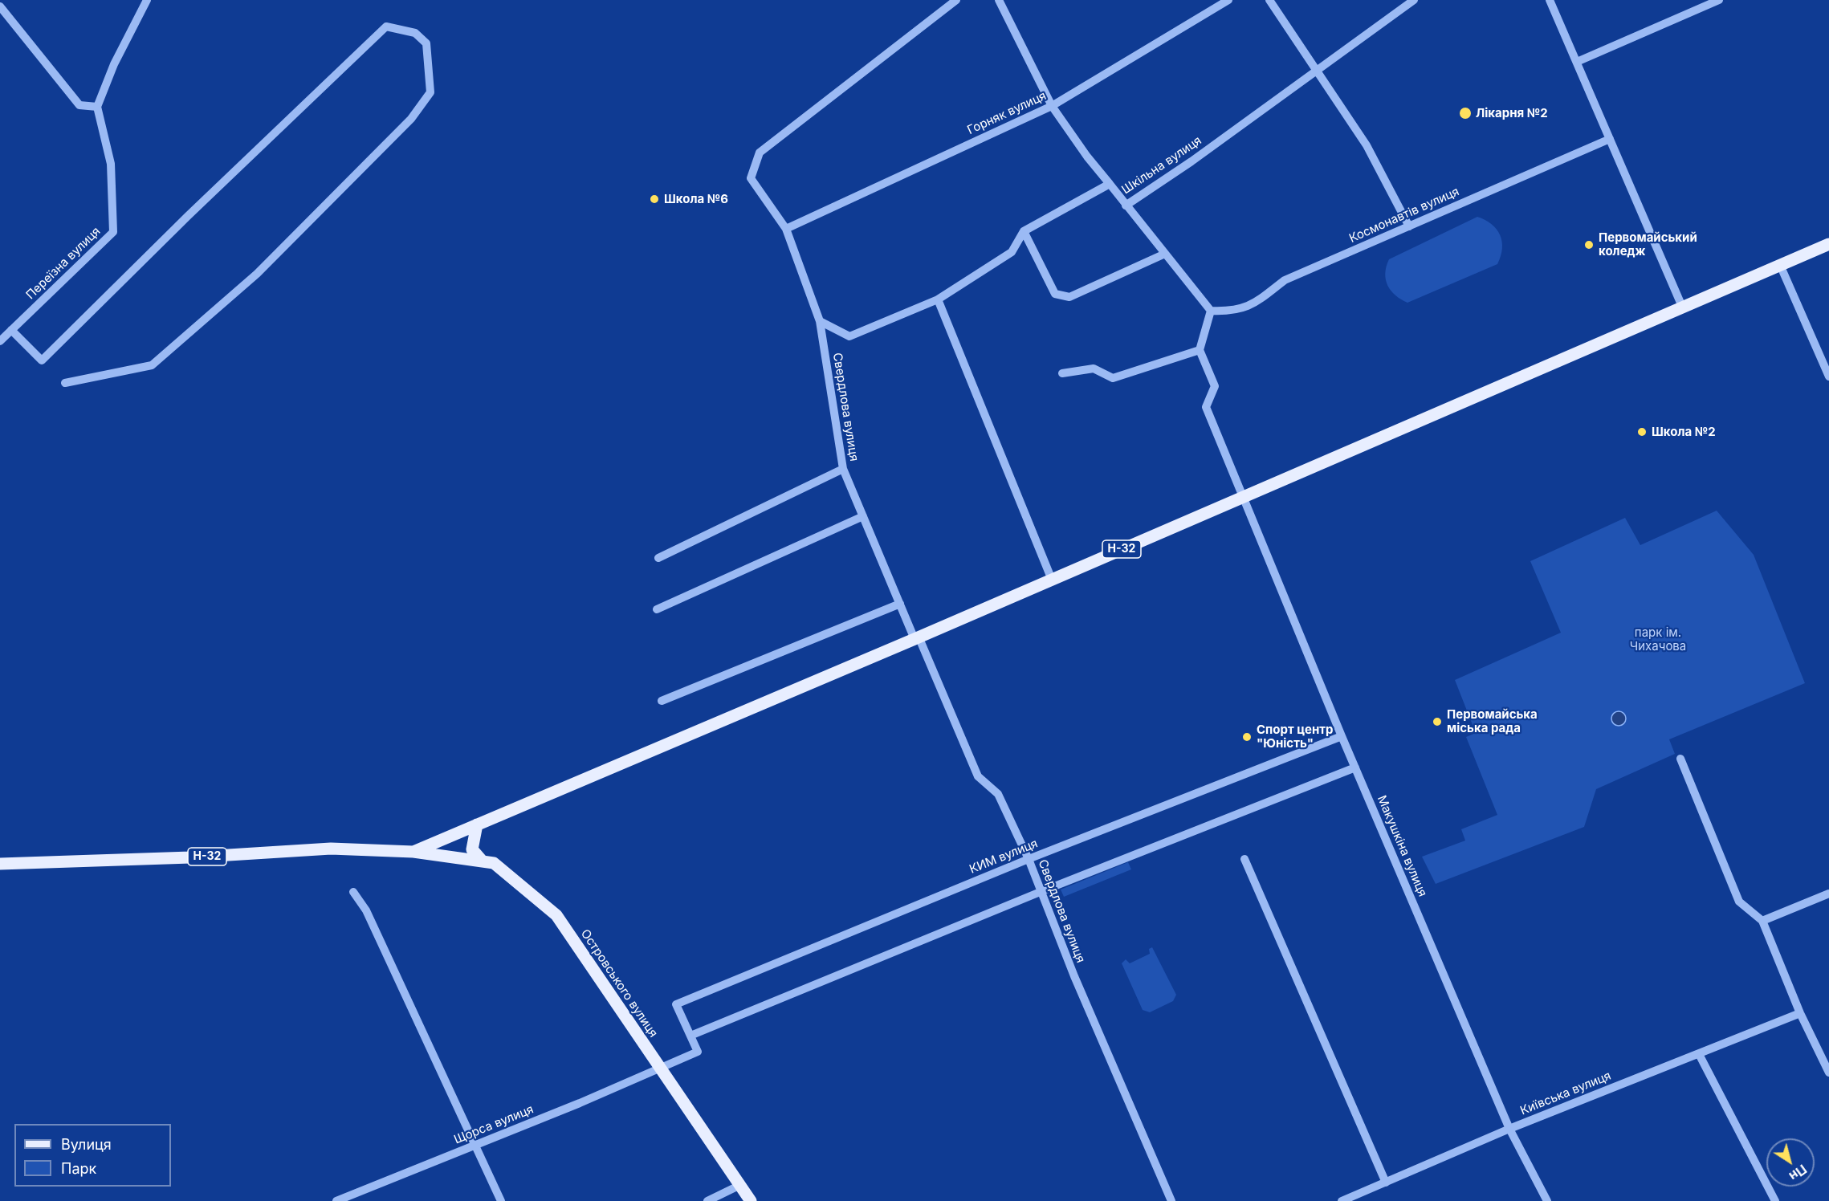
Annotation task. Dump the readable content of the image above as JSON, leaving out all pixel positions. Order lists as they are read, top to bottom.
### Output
{
  "streets": {
    "main road": ["Н-32", "Островського вулиця"],
    "street": [
      "Горняк вулиця",
      "Шкільна вулиця",
      "Космонавтів вулиця",
      "Переїзна вулиця",
      "Свердлова вулиця",
      "Макушкіна вулиця",
      "КИМ вулиця",
      "Київська вулиця",
      "Щорса вулиця"
    ]
  },
  "crossings": [
    ["Горняк вулиця", "Свердлова вулиця"],
    ["Свердлова вулиця", "Н-32"],
    ["Свердлова вулиця", "КИМ вулиця"],
    ["Н-32", "Макушкіна вулиця"],
    ["Н-32", "Островського вулиця"],
    ["Макушкіна вулиця", "КИМ вулиця"],
    ["Макушкіна вулиця", "Київська вулиця"],
    ["КИМ вулиця", "Щорса вулиця"],
    ["Островського вулиця", "Щорса вулиця"]
  ],
  "parks": ["парк ім. Чихачова"],
  "places": [
    "Лікарня №2",
    "Школа №6",
    "Первомайський коледж",
    "Школа №2",
    "Первомайська міська рада",
    "Спорт центр \"Юність\""
  ],
  "legend": ["Вулиця", "Парк"],
  "north": "bottom right"
}
